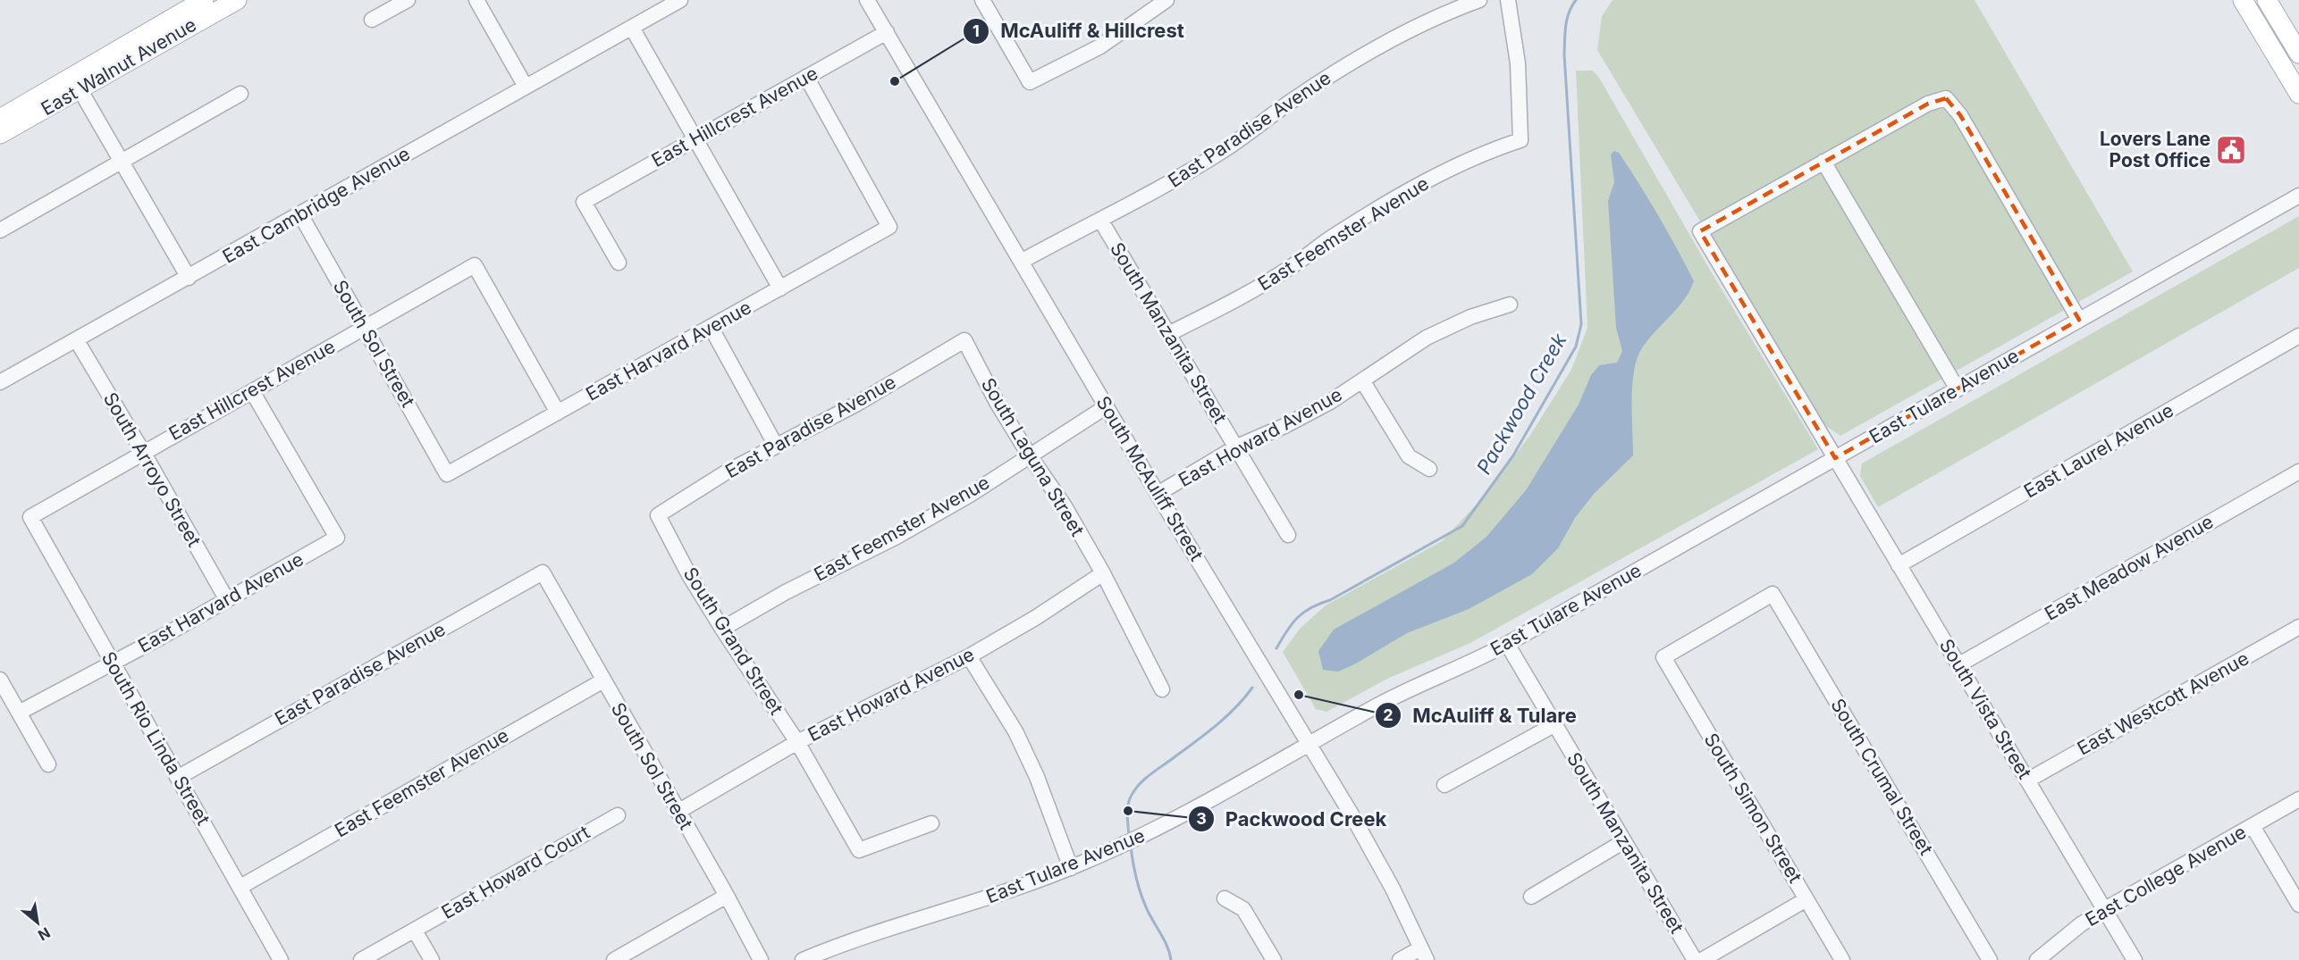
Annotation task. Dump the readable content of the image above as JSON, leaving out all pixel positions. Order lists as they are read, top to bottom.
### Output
{
  "streets": {
    "main road": ["East Walnut Avenue"],
    "street": [
      "East Hillcrest Avenue",
      "East Paradise Avenue",
      "East Cambridge Avenue",
      "East Feemster Avenue",
      "South Manzanita Street",
      "South Sol Street",
      "East Harvard Avenue",
      "East Tulare Avenue",
      "East Howard Avenue",
      "East Laurel Avenue",
      "South Laguna Street",
      "South Arroyo Street",
      "South McAuliff Street",
      "East Meadow Avenue",
      "South Grand Street",
      "East Westcott Avenue",
      "South Vista Street",
      "South Rio Linda Street",
      "South Crumal Street",
      "South Simon Street",
      "East Howard Court",
      "East College Avenue"
    ]
  },
  "crossings": [
    ["East Hillcrest Avenue", "South Sol Street"],
    ["East Hillcrest Avenue", "East Harvard Avenue"],
    ["East Hillcrest Avenue", "South Arroyo Street"],
    ["East Hillcrest Avenue", "South McAuliff Street"],
    ["East Hillcrest Avenue", "South Rio Linda Street"],
    ["East Paradise Avenue", "South Manzanita Street"],
    ["East Paradise Avenue", "South Sol Street"],
    ["East Paradise Avenue", "South Laguna Street"],
    ["East Paradise Avenue", "South McAuliff Street"],
    ["East Paradise Avenue", "South Grand Street"],
    ["East Paradise Avenue", "South Rio Linda Street"],
    ["East Cambridge Avenue", "South Sol Street"],
    ["East Cambridge Avenue", "South Arroyo Street"],
    ["East Feemster Avenue", "South Manzanita Street"],
    ["East Feemster Avenue", "South Sol Street"],
    ["East Feemster Avenue", "South Laguna Street"],
    ["East Feemster Avenue", "South McAuliff Street"],
    ["East Feemster Avenue", "South Grand Street"],
    ["East Feemster Avenue", "South Rio Linda Street"],
    ["South Manzanita Street", "East Tulare Avenue"],
    ["South Manzanita Street", "East Howard Avenue"],
    ["South Sol Street", "East Harvard Avenue"],
    ["South Sol Street", "East Howard Avenue"],
    ["East Harvard Avenue", "South Arroyo Street"],
    ["East Harvard Avenue", "South Rio Linda Street"],
    ["East Tulare Avenue", "South McAuliff Street"],
    ["East Tulare Avenue", "South Vista Street"],
    ["East Howard Avenue", "South Laguna Street"],
    ["East Howard Avenue", "South McAuliff Street"],
    ["East Howard Avenue", "South Grand Street"],
    ["East Laurel Avenue", "South Vista Street"],
    ["East Meadow Avenue", "South Vista Street"],
    ["East Westcott Avenue", "South Vista Street"],
    ["South Vista Street", "East College Avenue"],
    ["South Crumal Street", "South Simon Street"]
  ],
  "water": ["Packwood Creek"],
  "places": {
    "other": ["McAuliff & Hillcrest", "McAuliff & Tulare", "Packwood Creek"],
    "public building": ["Lovers Lane Post Office"]
  },
  "north": "bottom right"
}
